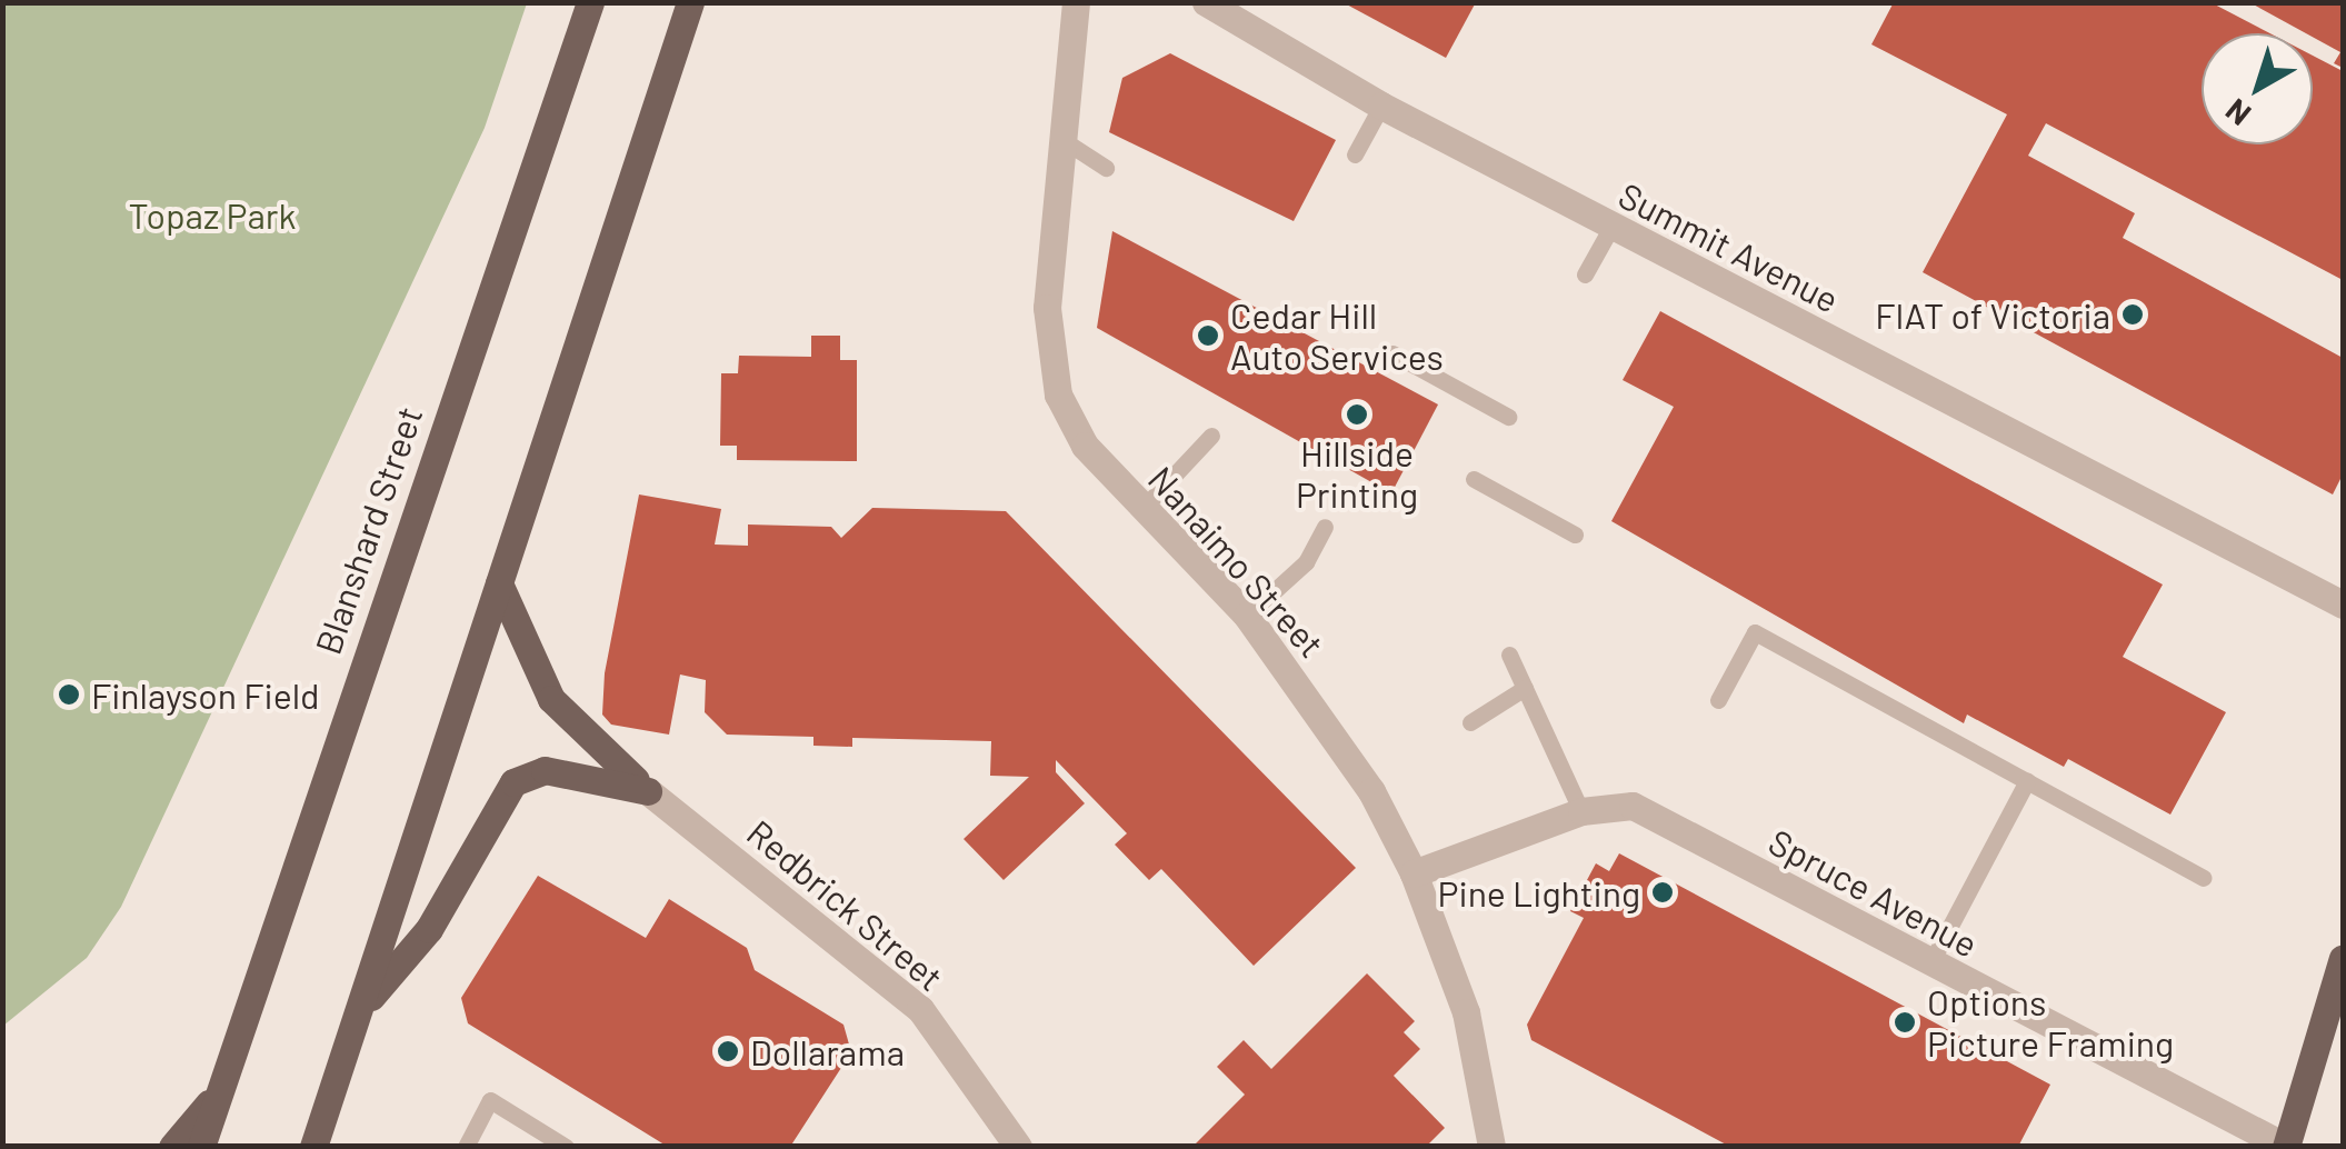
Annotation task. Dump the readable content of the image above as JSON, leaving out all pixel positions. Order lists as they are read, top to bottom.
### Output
{
  "streets": {
    "main road": ["Blanshard Street"],
    "street": [
      "Summit Avenue",
      "Nanaimo Street",
      "Spruce Avenue",
      "Redbrick Street"
    ]
  },
  "crossings": [
    ["Nanaimo Street", "Spruce Avenue"]
  ],
  "parks": ["Topaz Park"],
  "places": [
    "FIAT of Victoria",
    "Cedar Hill Auto Services",
    "Hillside Printing",
    "Finlayson Field",
    "Pine Lighting",
    "Options Picture Framing",
    "Dollarama"
  ],
  "north": "bottom left"
}
